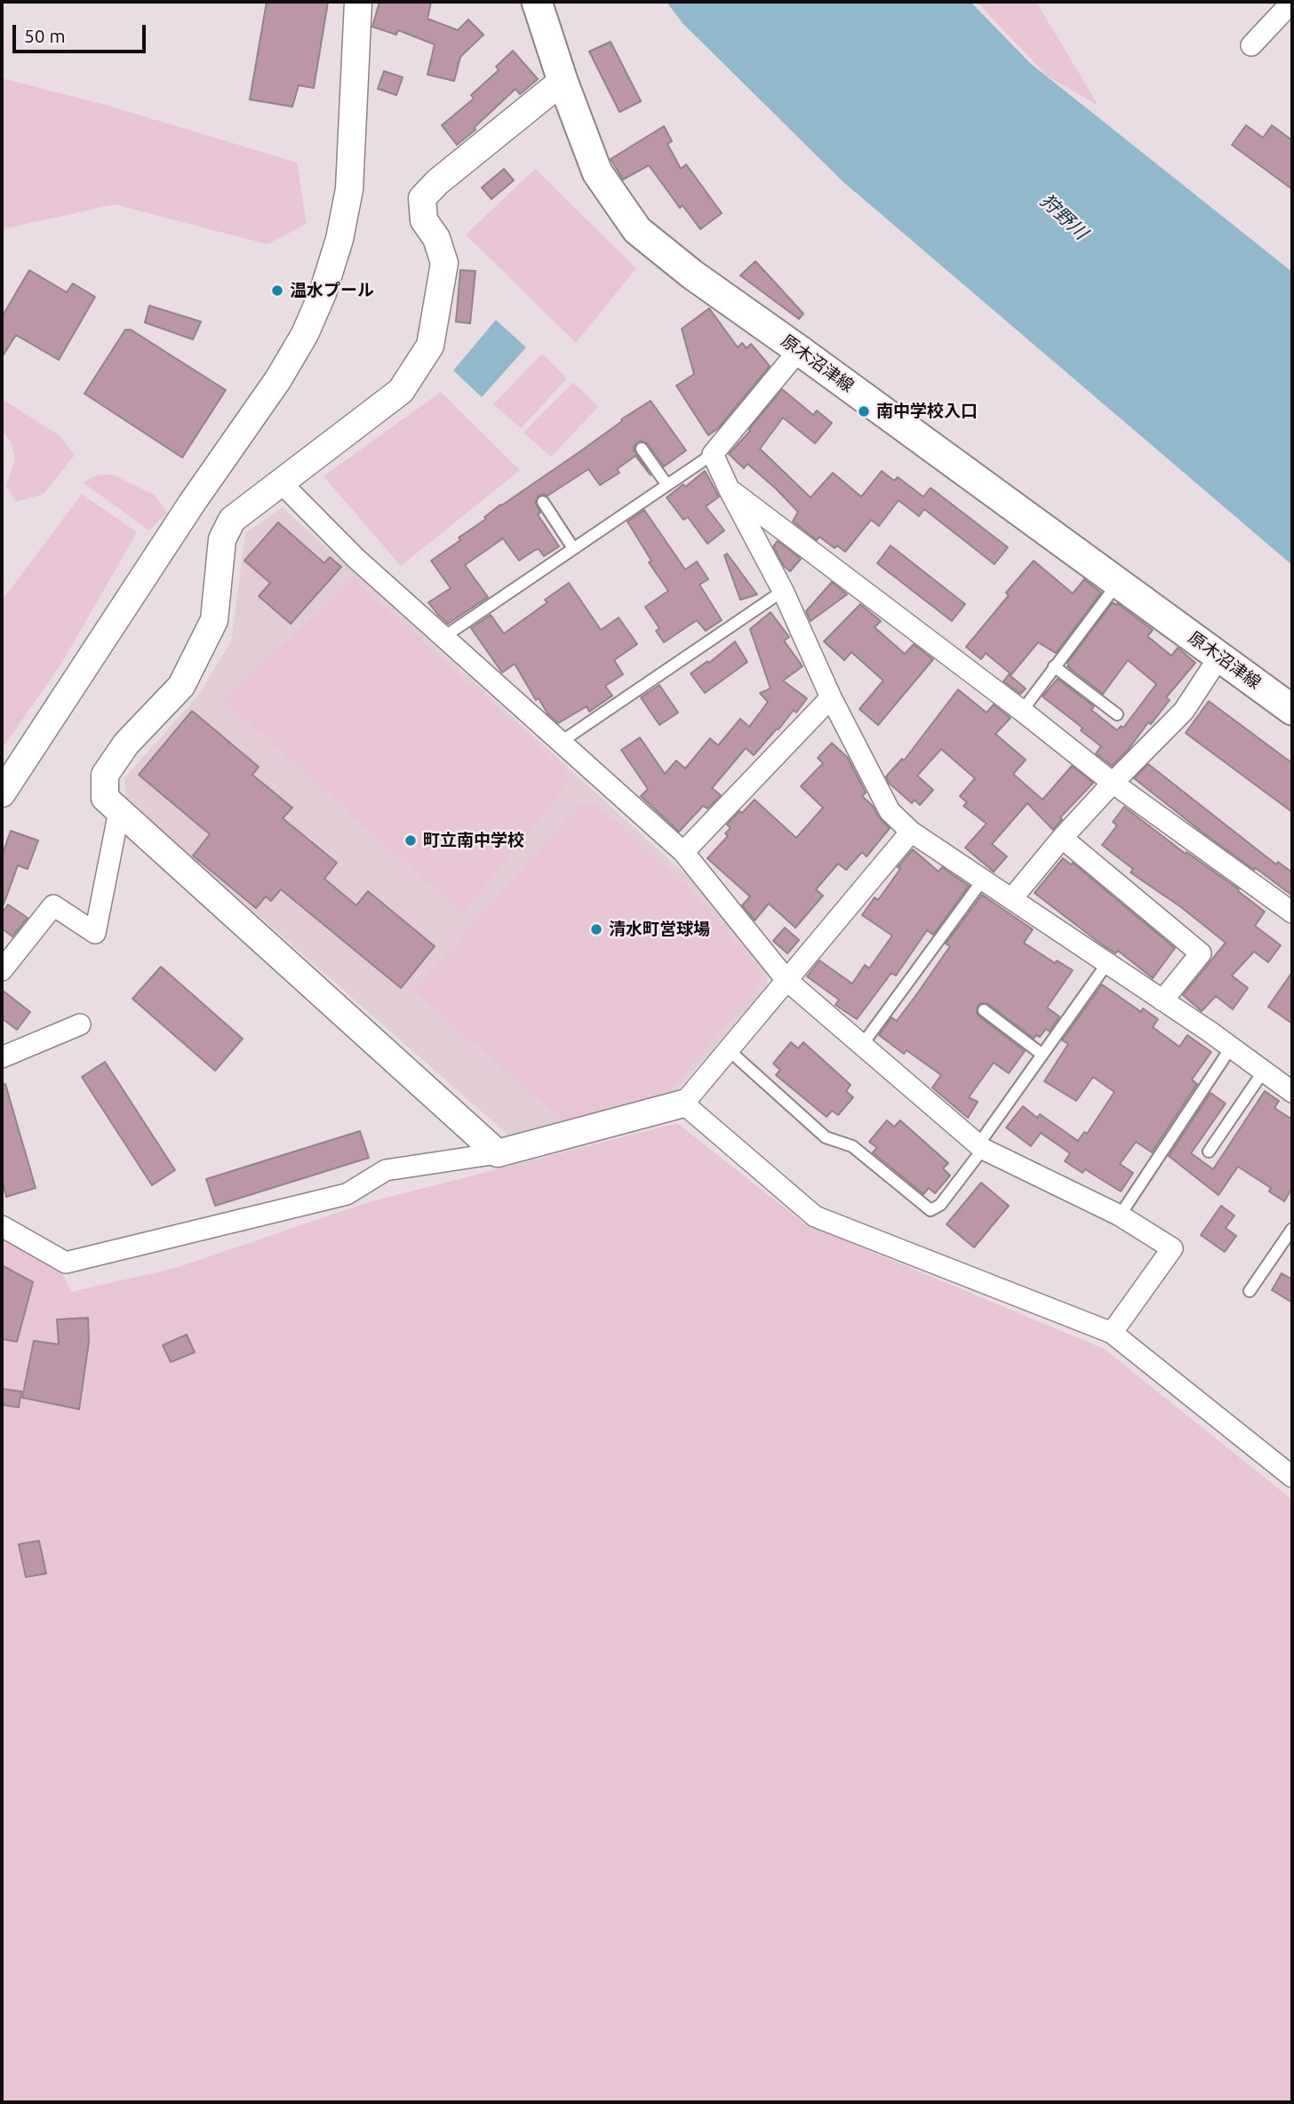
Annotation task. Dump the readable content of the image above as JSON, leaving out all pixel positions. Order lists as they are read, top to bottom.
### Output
{
  "streets": {
    "main road": ["原木沼津線"]
  },
  "water": ["狩野川"],
  "places": [
    "温水プール",
    "南中学校入口",
    "町立南中学校",
    "清水町営球場"
  ],
  "scale_bar": "50 m"
}
